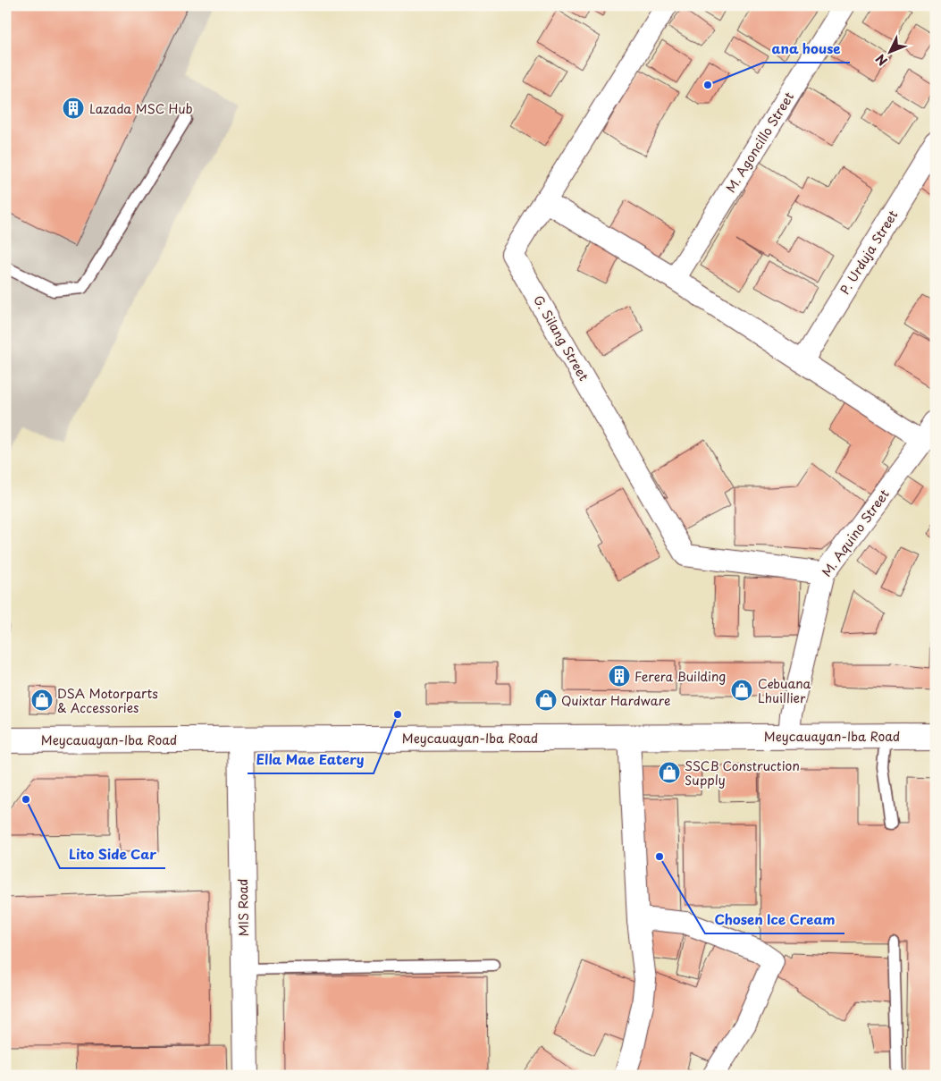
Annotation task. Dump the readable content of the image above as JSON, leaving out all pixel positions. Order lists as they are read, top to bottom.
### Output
{
  "streets": {
    "main road": ["Meycauayan-Iba Road", "MIS Road"],
    "street": [
      "M. Agoncillo Street",
      "P. Urduja Street",
      "G. Silang Street",
      "M. Aquino Street"
    ]
  },
  "crossings": [
    ["G. Silang Street", "M. Aquino Street"],
    ["M. Aquino Street", "Meycauayan-Iba Road"],
    ["Meycauayan-Iba Road", "MIS Road"]
  ],
  "places": {
    "other": [
      "ana house",
      "Ella Mae Eatery",
      "Lito Side Car",
      "Chosen Ice Cream"
    ],
    "building": ["Lazada MSC Hub", "Ferera Building"],
    "shop": [
      "Cebuana Lhuillier",
      "DSA Motorparts & Accessories",
      "Quixtar Hardware",
      "SSCB Construction Supply"
    ]
  },
  "north": "bottom left"
}
